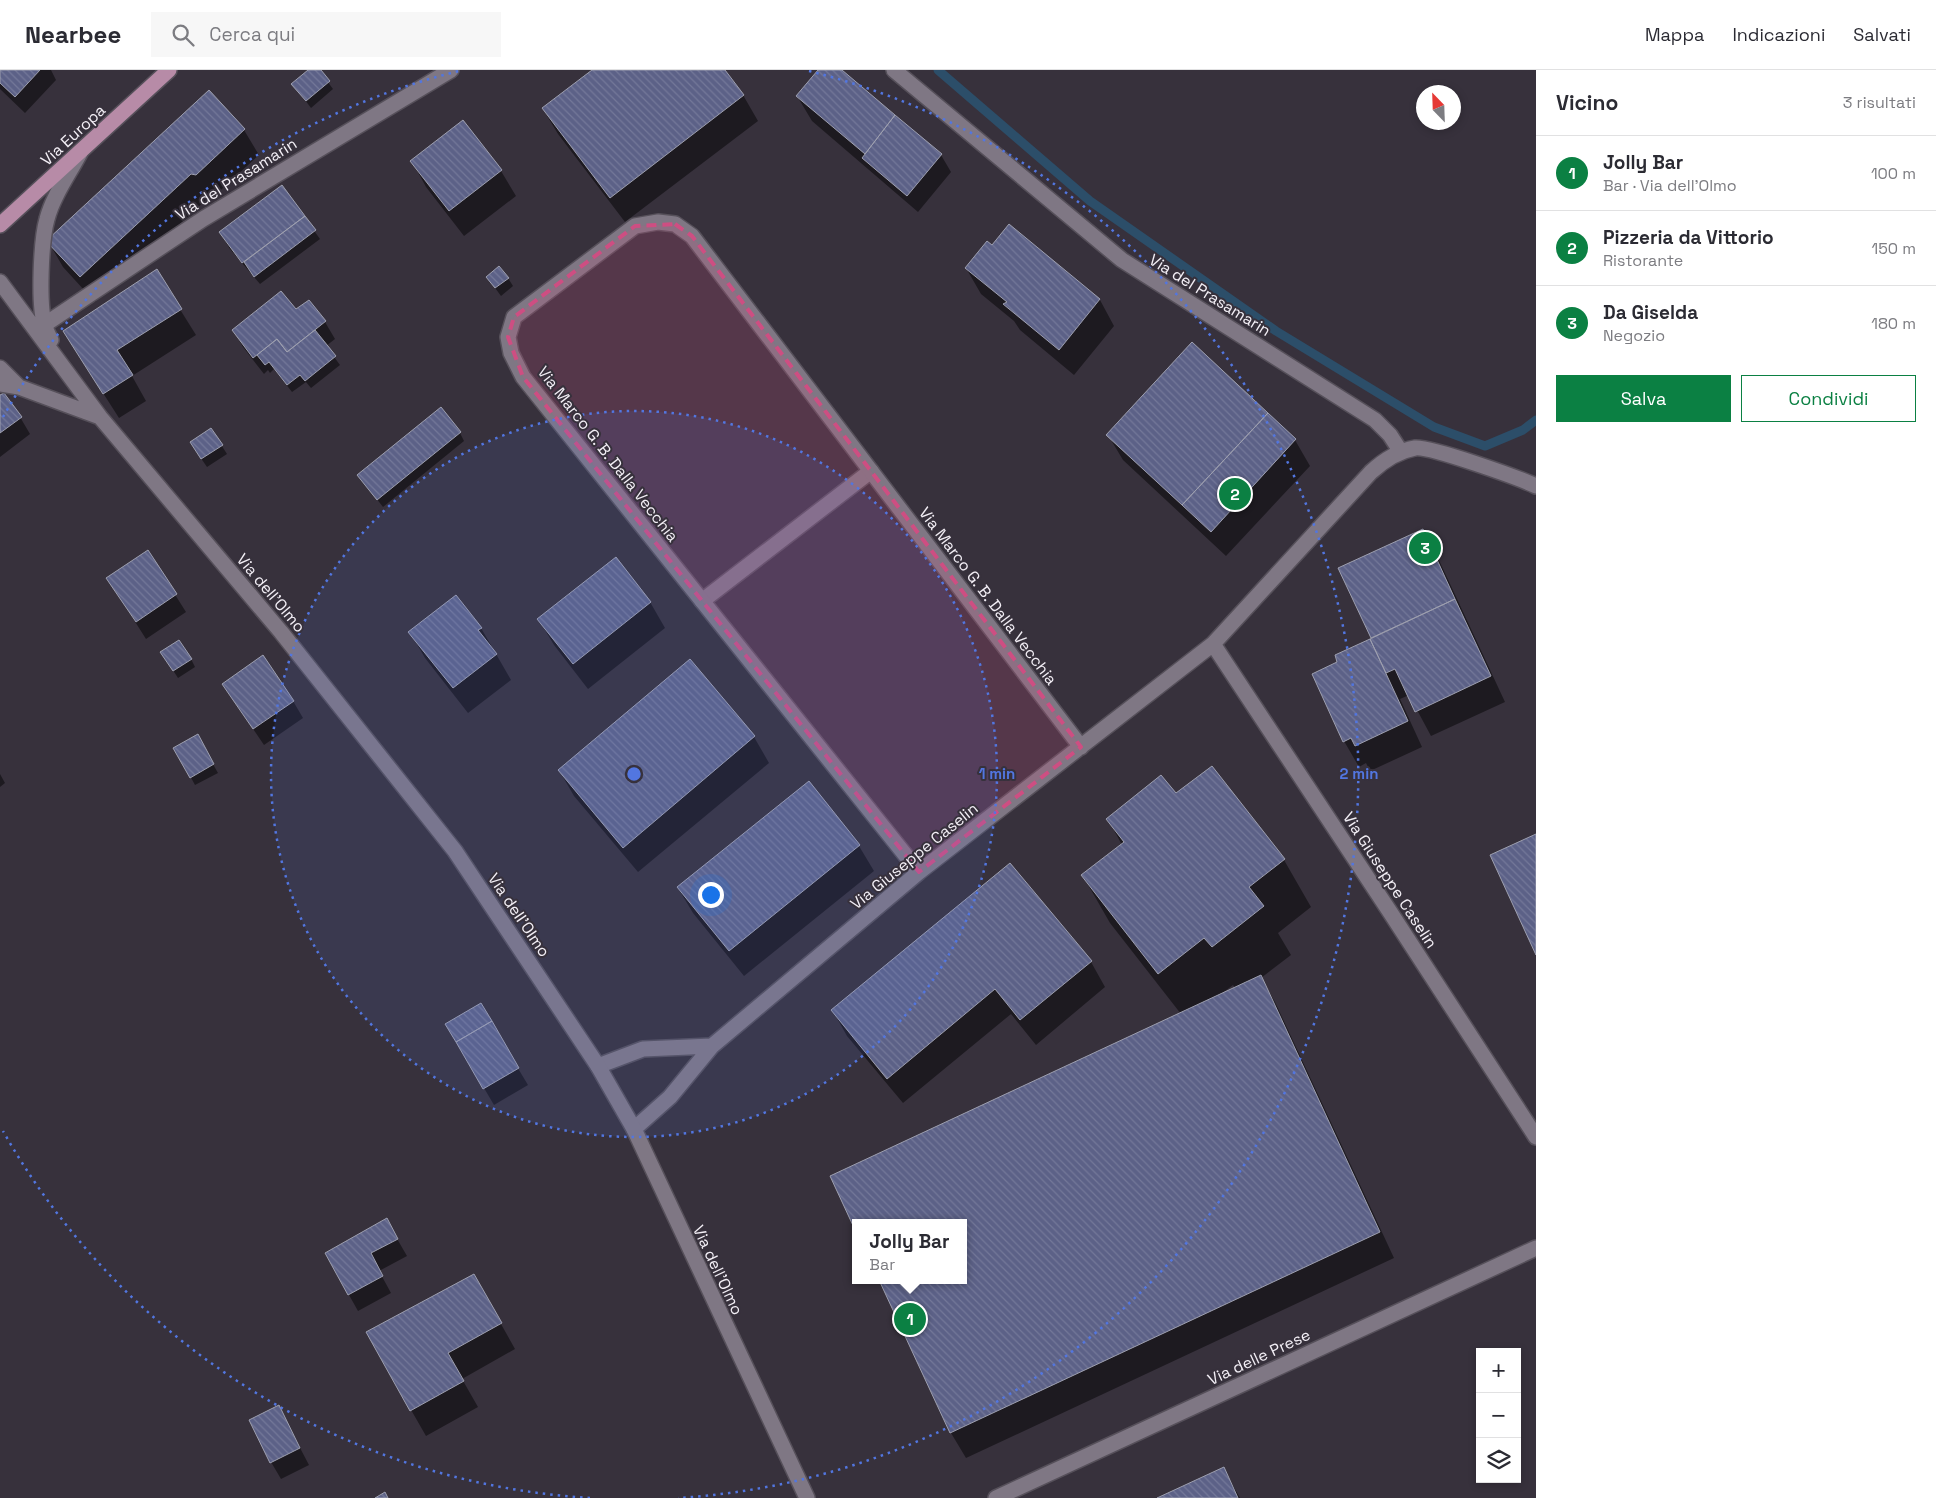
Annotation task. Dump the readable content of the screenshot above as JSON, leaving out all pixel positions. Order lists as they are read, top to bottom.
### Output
{
  "streets": {
    "main road": ["Via Europa"],
    "street": [
      "Via del Prasamarin",
      "Via Marco G. B. Dalla Vecchia",
      "Via dell'Olmo",
      "Via Giuseppe Caselin",
      "Via delle Prese"
    ]
  },
  "crossings": [
    ["Via Europa", "Via dell'Olmo"],
    ["Via del Prasamarin", "Via dell'Olmo"],
    ["Via del Prasamarin", "Via Giuseppe Caselin"],
    ["Via Marco G. B. Dalla Vecchia", "Via Giuseppe Caselin"],
    ["Via dell'Olmo", "Via Giuseppe Caselin"]
  ],
  "north": "top left",
  "page": {
    "header": "Nearbee",
    "search": "Cerca qui",
    "nav": ["Mappa", "Indicazioni", "Salvati"],
    "heading": ["Vicino", "3 risultati"],
    "list": [
      {
        "mark": "1",
        "name": "Jolly Bar",
        "note": "Bar · Via dell'Olmo",
        "value": "100 m"
      },
      {
        "mark": "2",
        "name": "Pizzeria da Vittorio",
        "note": "Ristorante",
        "value": "150 m"
      },
      {
        "mark": "3",
        "name": "Da Giselda",
        "note": "Negozio",
        "value": "180 m"
      }
    ],
    "buttons": ["Salva", "Condividi"],
    "pins": ["2", "3", "1"],
    "popup": ["Jolly Bar", "Bar"],
    "map_buttons": ["+", "−"]
  },
  "rings": ["1 min", "2 min"]
}
